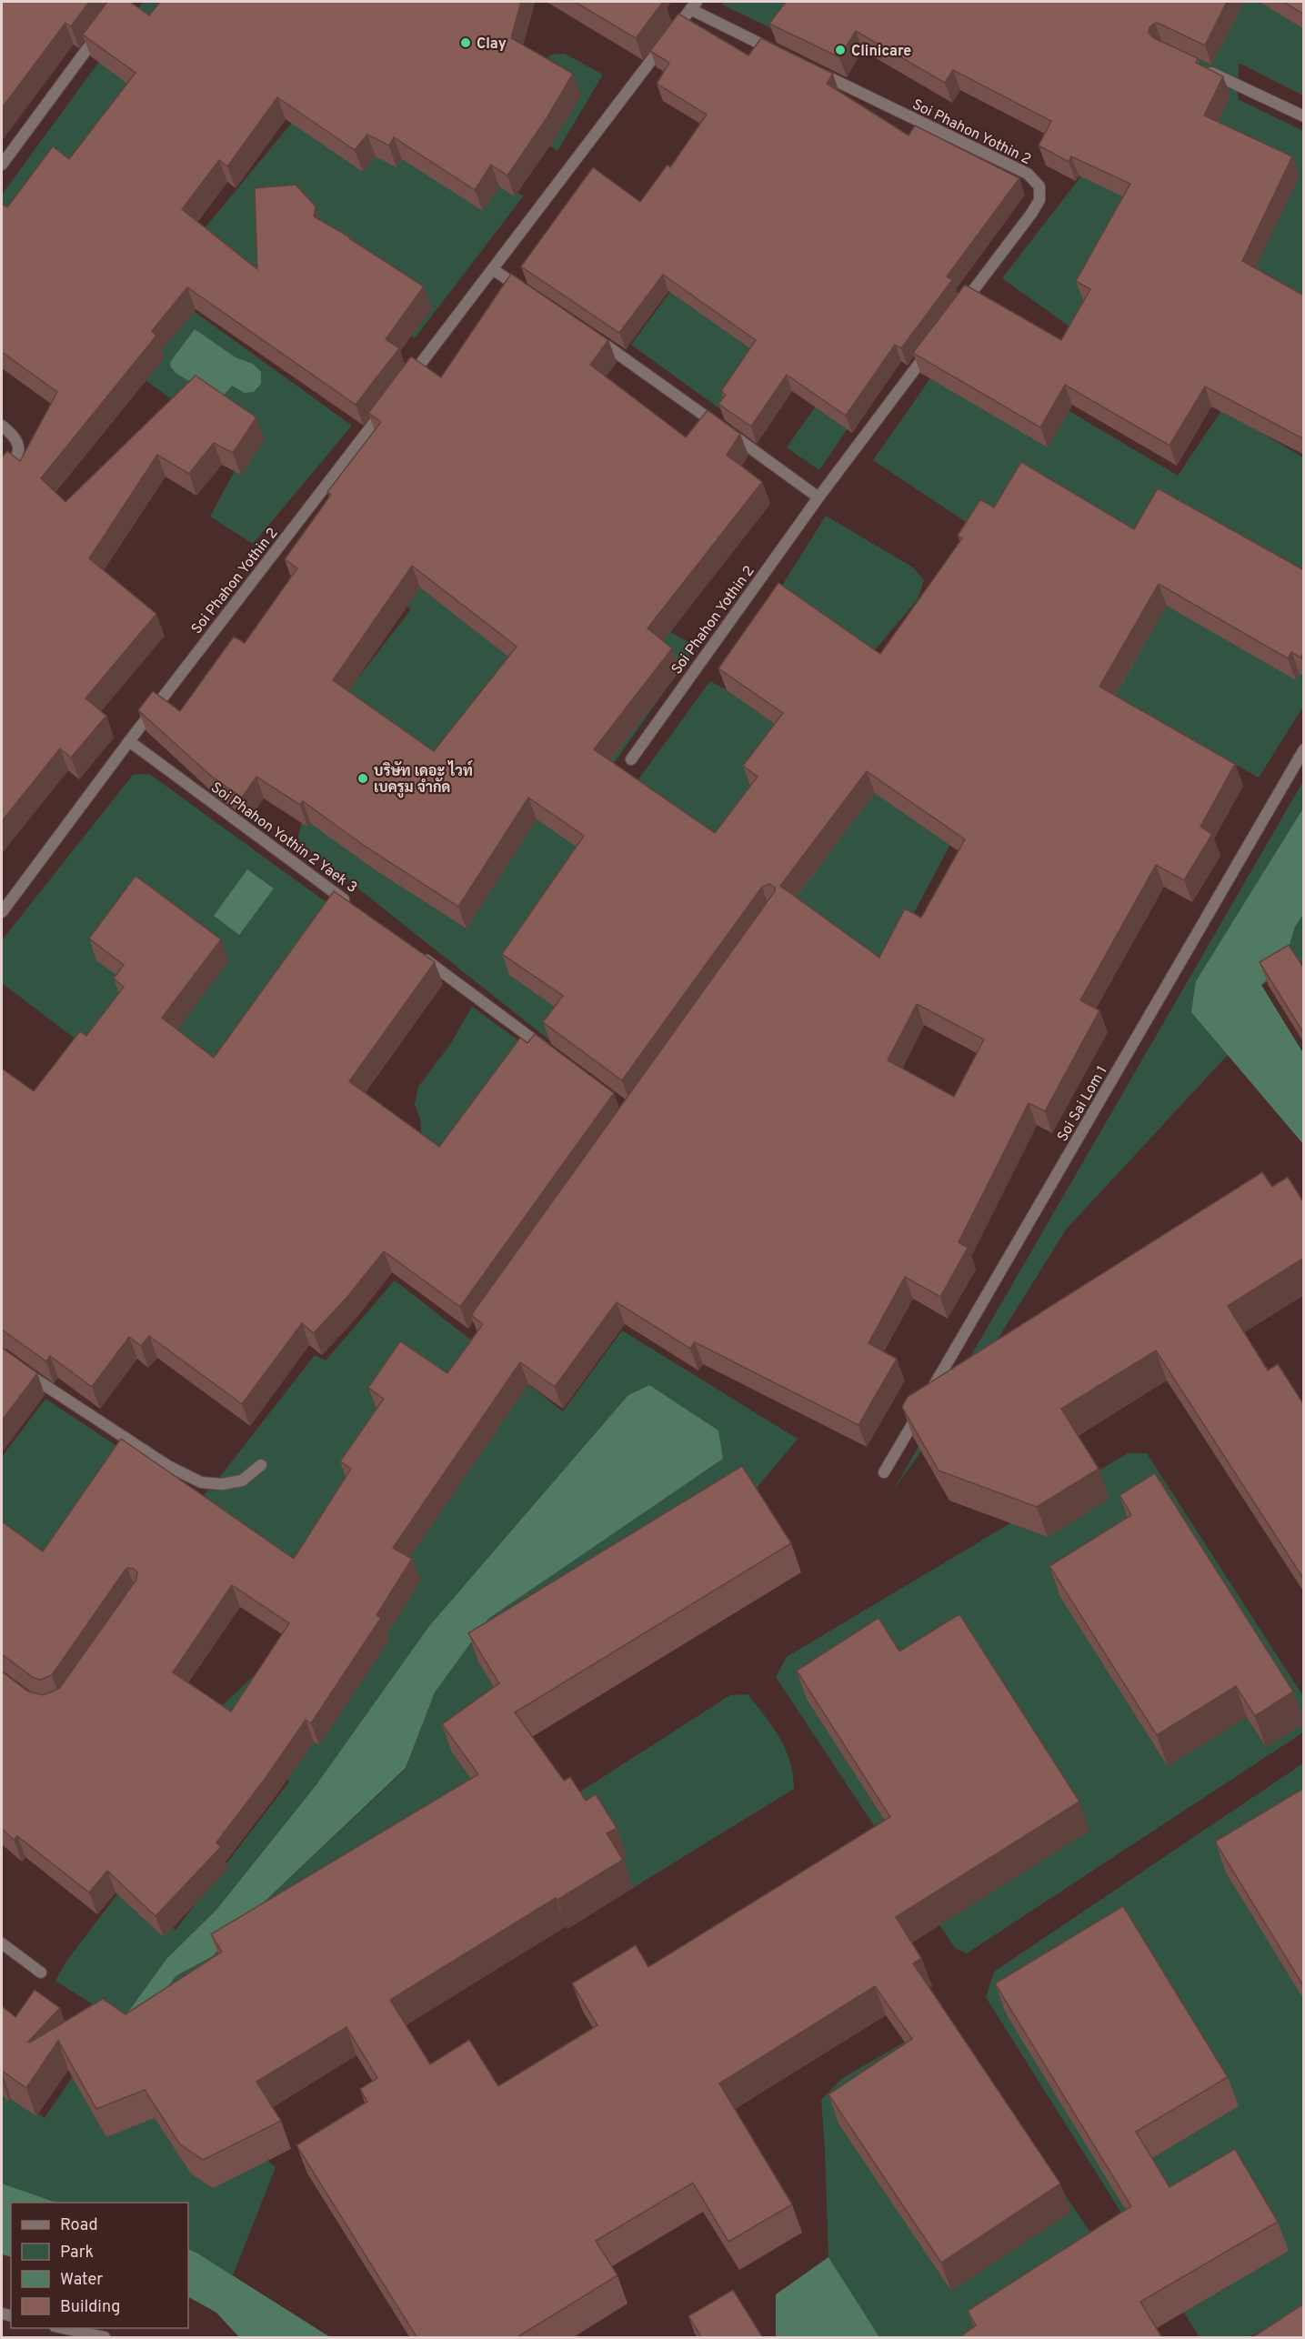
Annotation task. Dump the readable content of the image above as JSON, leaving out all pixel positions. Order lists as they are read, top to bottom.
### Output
{
  "streets": {
    "street": ["Soi Phahon Yothin 2", "Soi Phahon Yothin 2 Yaek 3", "Soi Sai Lom 1"]
  },
  "crossings": [
    ["Soi Phahon Yothin 2", "Soi Phahon Yothin 2 Yaek 3"]
  ],
  "places": ["Clay", "Clinicare", "บริษัท เดอะ ไวท์ เบครูม จำกัด"],
  "legend": [
    "Road",
    "Park",
    "Water",
    "Building"
  ]
}
